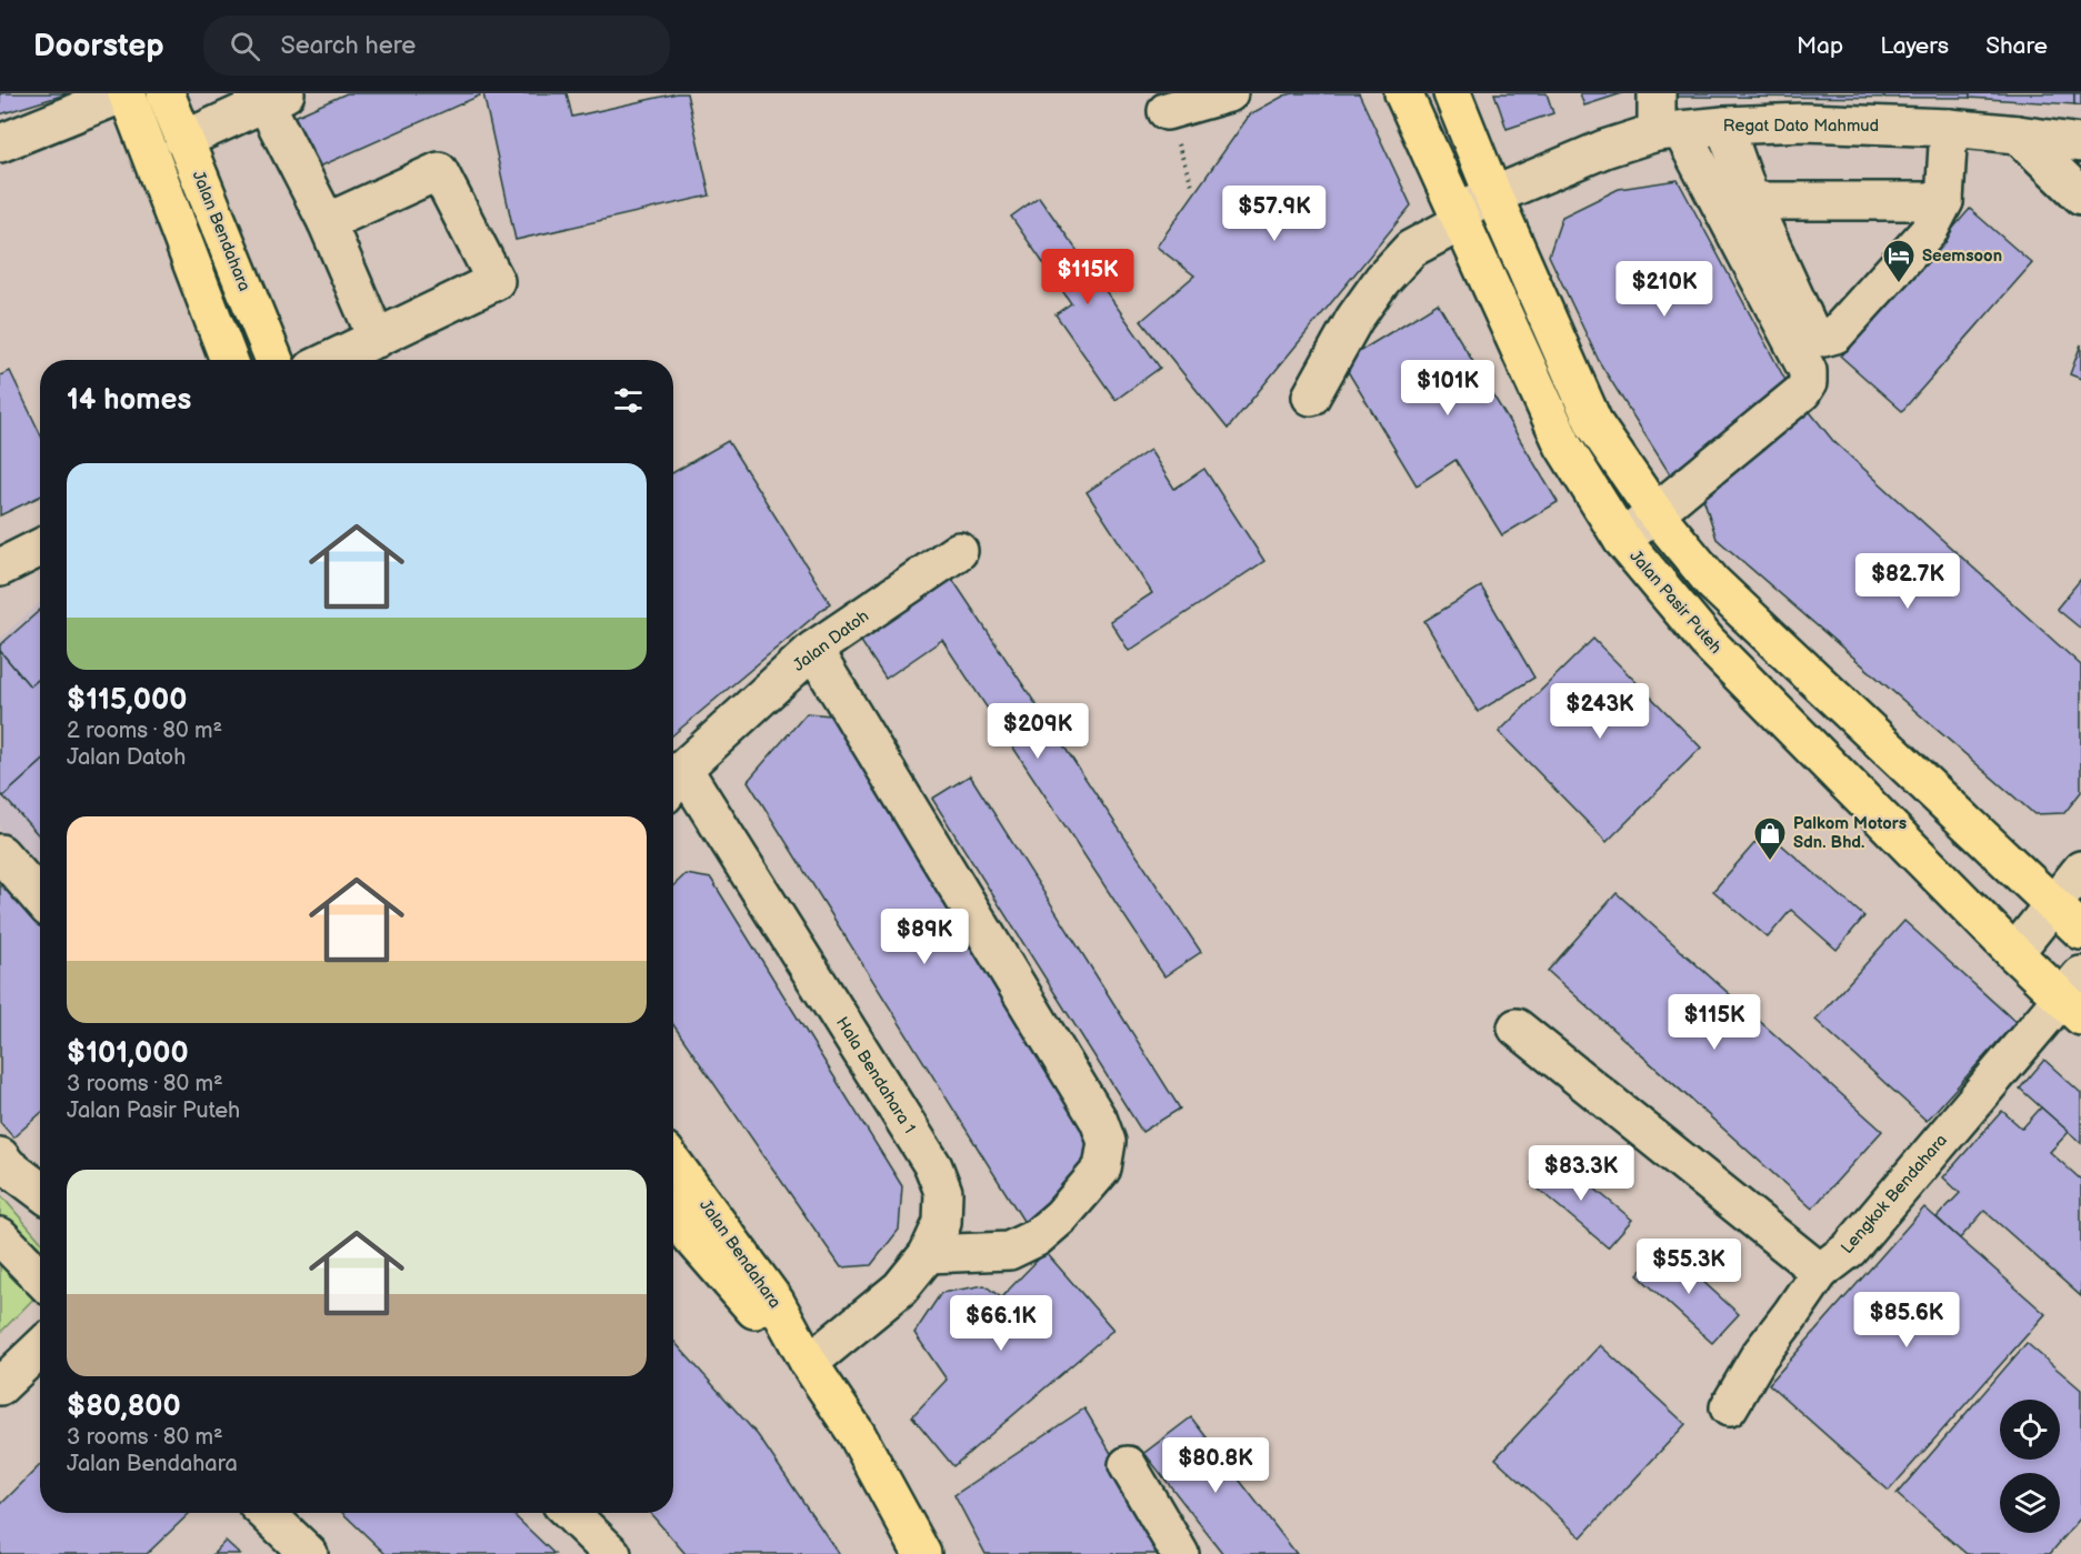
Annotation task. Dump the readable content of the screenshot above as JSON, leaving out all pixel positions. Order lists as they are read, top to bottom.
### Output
{
  "streets": {
    "main road": ["Jalan Bendahara", "Jalan Pasir Puteh"],
    "street": [
      "Regat Dato Mahmud",
      "Jalan Datoh",
      "Hala Bendahara 1",
      "Lengkok Bendahara"
    ]
  },
  "crossings": [
    ["Regat Dato Mahmud", "Jalan Pasir Puteh"],
    ["Jalan Bendahara", "Hala Bendahara 1"],
    ["Jalan Pasir Puteh", "Lengkok Bendahara"]
  ],
  "places": {
    "hotel": ["Seemsoon"],
    "shop": ["Palkom Motors Sdn. Bhd."]
  },
  "page": {
    "header": "Doorstep",
    "search": "Search here",
    "nav": ["Map", "Layers", "Share"],
    "price": [
      "$57.9K",
      "$115K",
      "$210K",
      "$101K",
      "$82.7K",
      "$243K",
      "$209K",
      "$89K",
      "$115K",
      "$83.3K",
      "$55.3K",
      "$85.6K",
      "$66.1K",
      "$80.8K"
    ],
    "heading": "14 homes",
    "list": [
      {
        "name": "$115,000",
        "note": "2 rooms · 80 m² · Jalan Datoh"
      },
      {
        "name": "$101,000",
        "note": "3 rooms · 80 m² · Jalan Pasir Puteh"
      },
      {
        "name": "$80,800",
        "note": "3 rooms · 80 m² · Jalan Bendahara"
      }
    ]
  }
}
